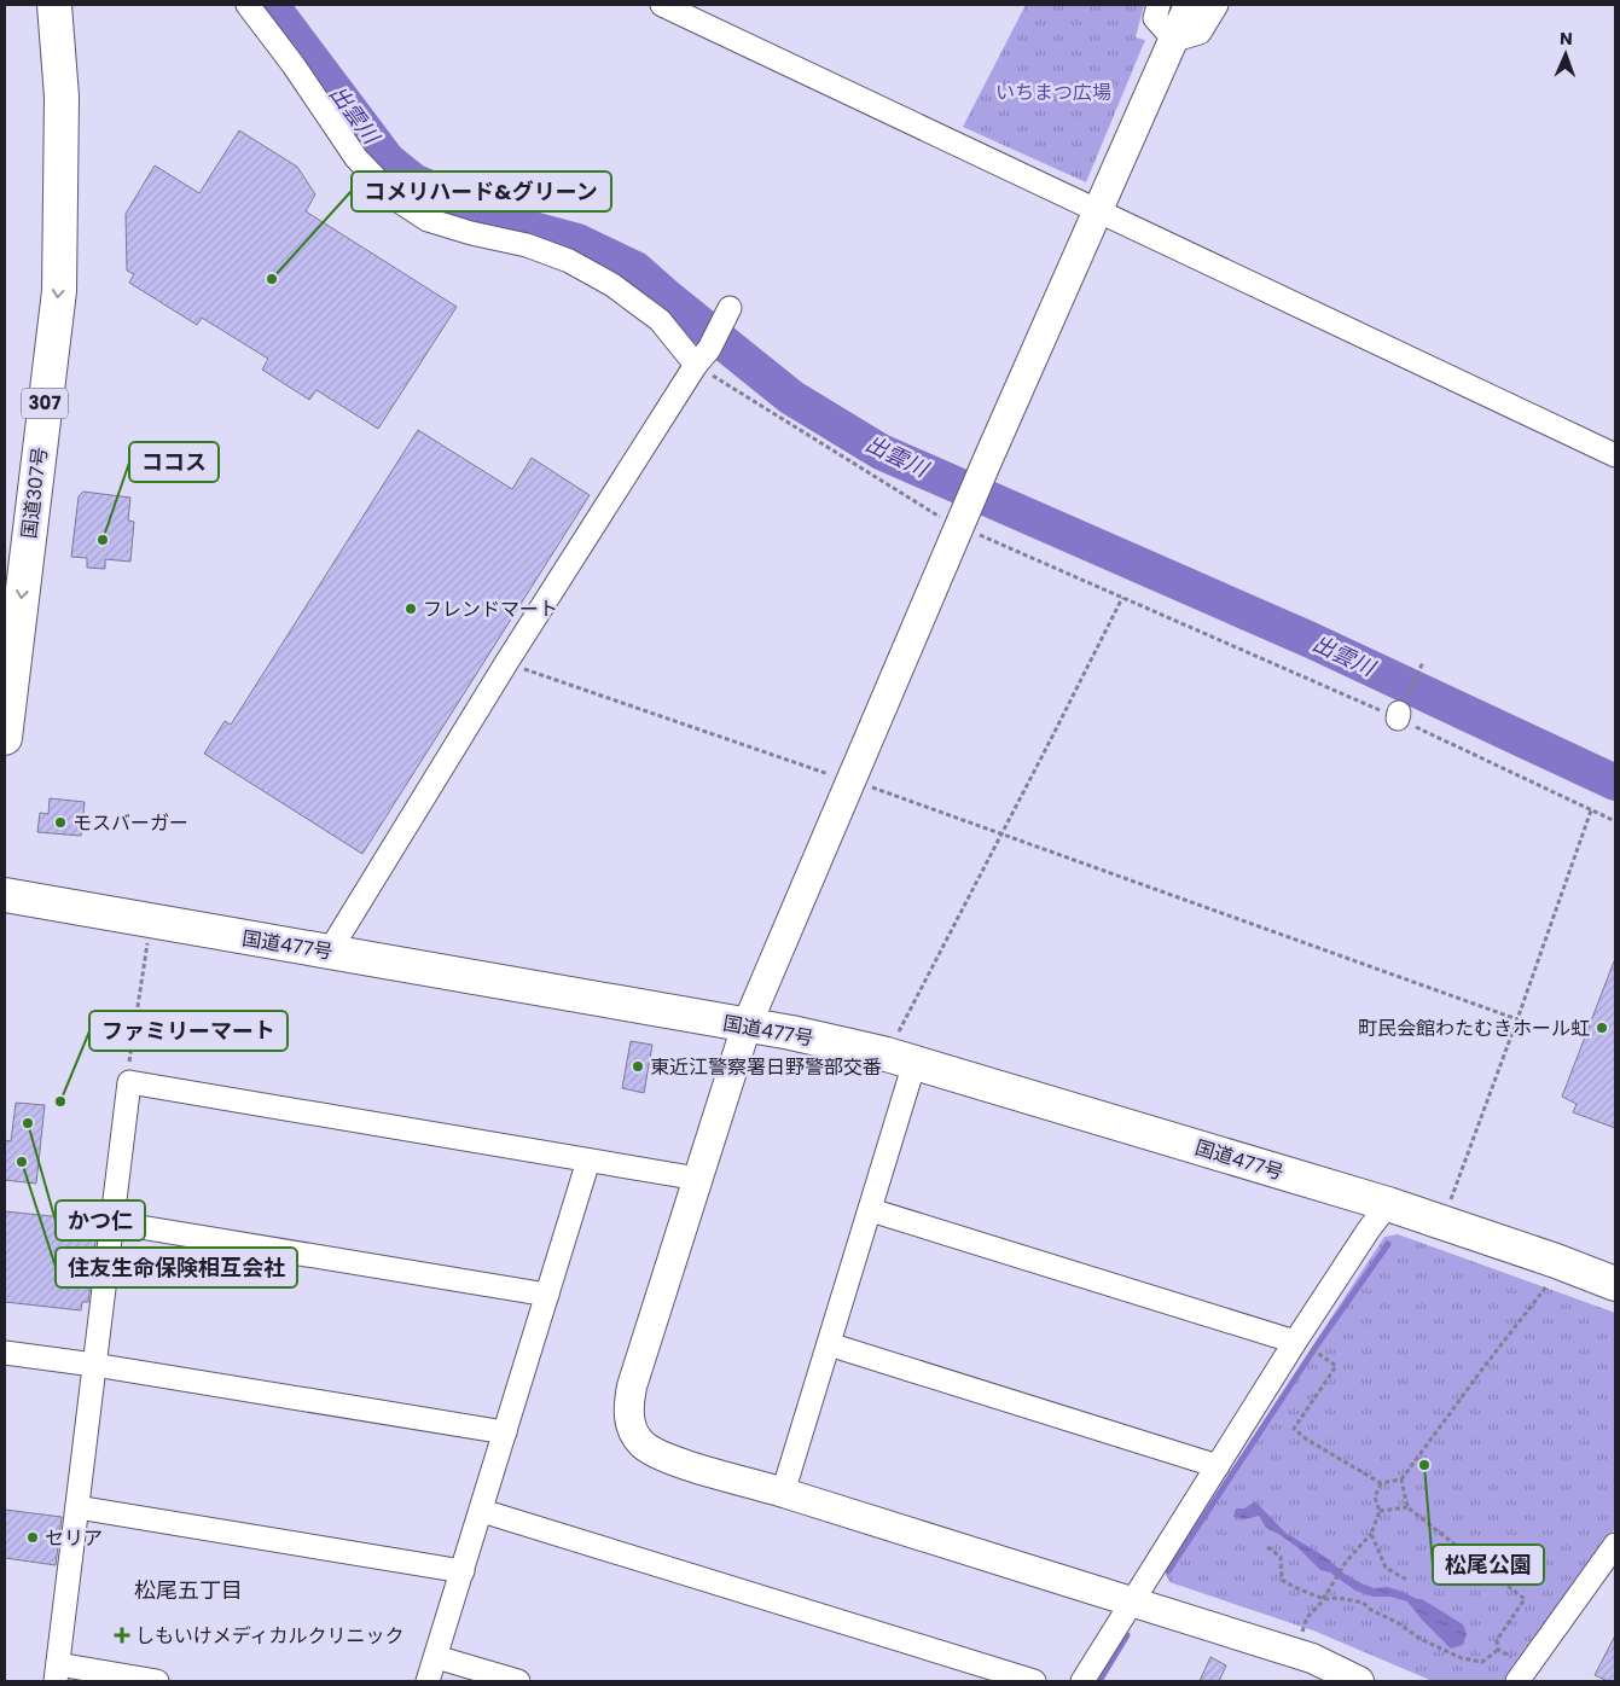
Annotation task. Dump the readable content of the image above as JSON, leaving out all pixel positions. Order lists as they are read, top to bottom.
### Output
{
  "streets": {
    "highway": ["307", "国道307号", "国道477号"]
  },
  "districts": ["松尾五丁目"],
  "water": ["出雲川"],
  "parks": ["いちまつ広場"],
  "places": {
    "other": [
      "コメリハード&グリーン",
      "ココス",
      "フレンドマート",
      "モスバーガー",
      "町民会館わたむきホール虹",
      "東近江警察署日野警部交番",
      "ファミリーマート",
      "かつ仁",
      "住友生命保険相互会社",
      "松尾公園",
      "セリア"
    ],
    "health": ["しもいけメディカルクリニック"]
  },
  "north": "top"
}
